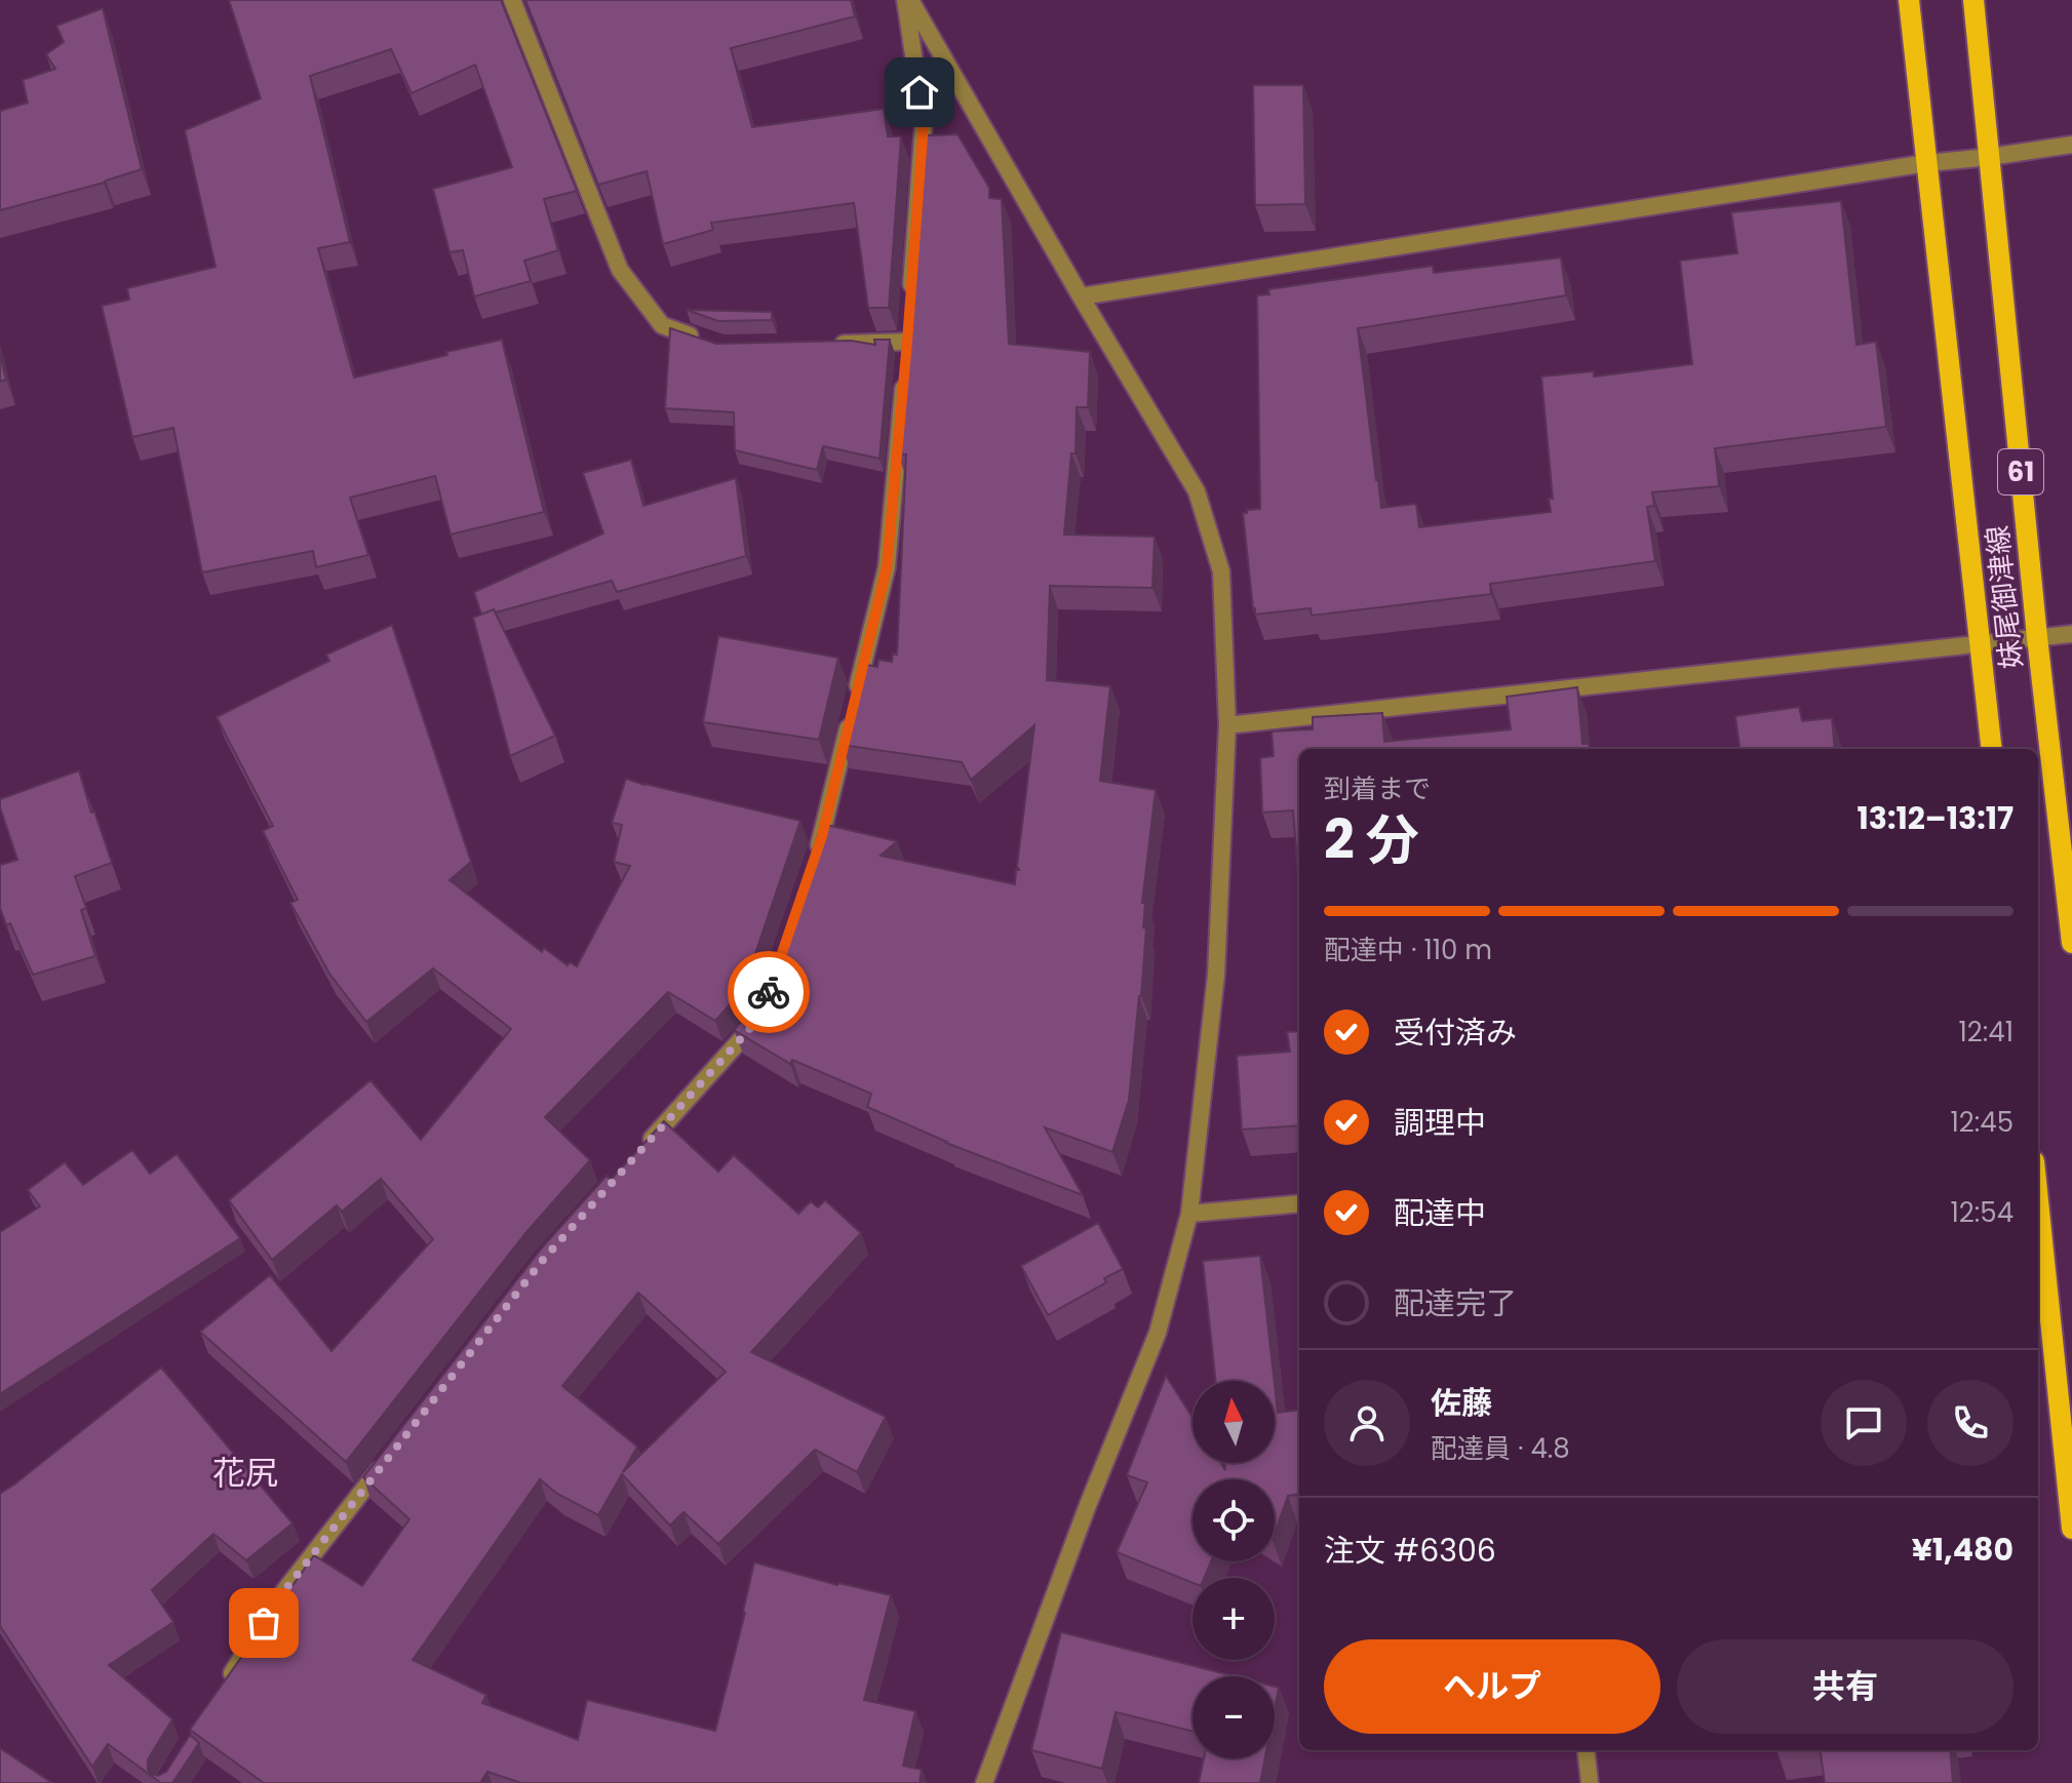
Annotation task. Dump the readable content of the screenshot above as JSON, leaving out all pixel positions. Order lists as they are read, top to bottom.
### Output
{
  "streets": {
    "main road": ["61", "妹尾御津線"]
  },
  "districts": ["花尻"],
  "north": "top",
  "page": {
    "heading": ["2 分", "到着まで", "13:12–13:17"],
    "panel": [
      "佐藤",
      "配達員 · 4.8",
      "注文 #6306",
      "¥1,480"
    ],
    "bar": "配達中 · 110 m",
    "list": [
      ["受付済み", "12:41"],
      ["調理中", "12:45"],
      ["配達中", "12:54"],
      "配達完了"
    ],
    "map_buttons": ["+", "−"],
    "buttons": ["ヘルプ", "共有"]
  }
}
